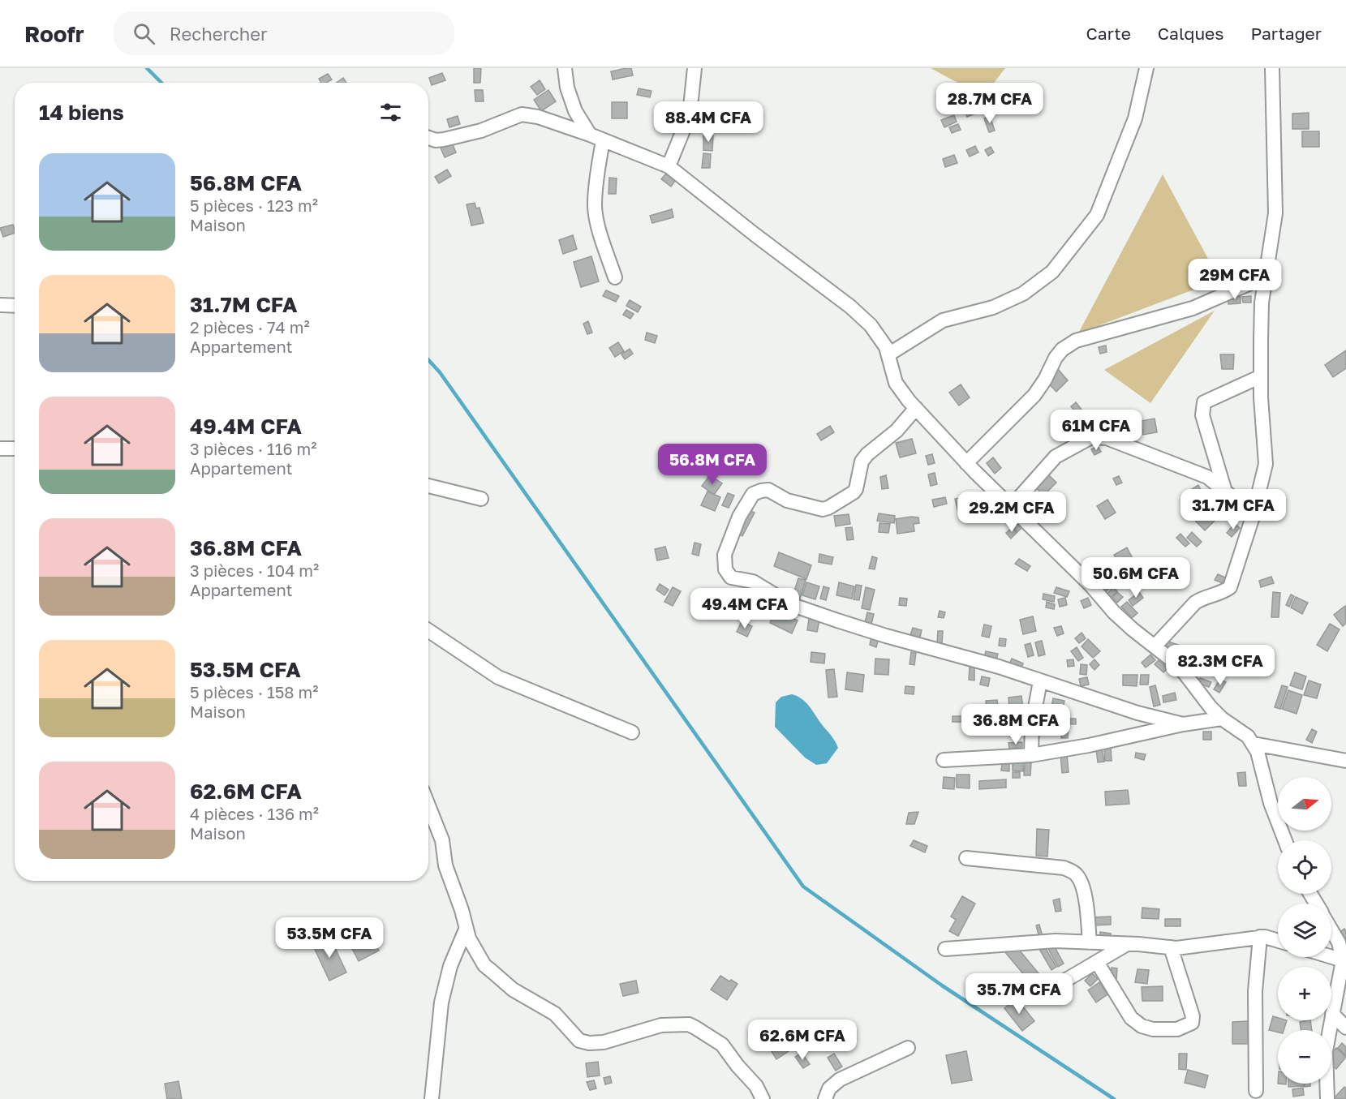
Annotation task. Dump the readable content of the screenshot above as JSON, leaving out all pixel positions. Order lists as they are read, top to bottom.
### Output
{
  "north": "right",
  "page": {
    "header": "Roofr",
    "search": "Rechercher",
    "nav": ["Carte", "Calques", "Partager"],
    "price": [
      "28.7M CFA",
      "88.4M CFA",
      "29M CFA",
      "61M CFA",
      "56.8M CFA",
      "31.7M CFA",
      "29.2M CFA",
      "50.6M CFA",
      "49.4M CFA",
      "82.3M CFA",
      "36.8M CFA",
      "53.5M CFA",
      "35.7M CFA",
      "62.6M CFA"
    ],
    "heading": "14 biens",
    "list": [
      {
        "name": "56.8M CFA",
        "note": "5 pièces · 123 m² · Maison"
      },
      {
        "name": "31.7M CFA",
        "note": "2 pièces · 74 m² · Appartement"
      },
      {
        "name": "49.4M CFA",
        "note": "3 pièces · 116 m² · Appartement"
      },
      {
        "name": "36.8M CFA",
        "note": "3 pièces · 104 m² · Appartement"
      },
      {
        "name": "53.5M CFA",
        "note": "5 pièces · 158 m² · Maison"
      },
      {
        "name": "62.6M CFA",
        "note": "4 pièces · 136 m² · Maison"
      }
    ],
    "map_buttons": ["+", "−"]
  }
}
